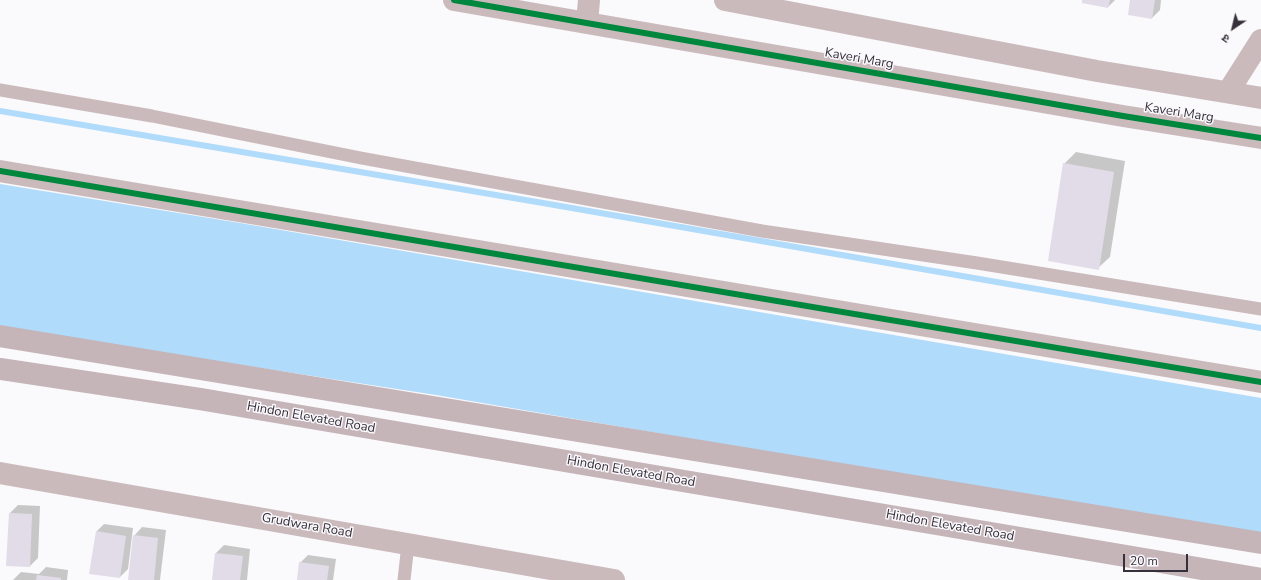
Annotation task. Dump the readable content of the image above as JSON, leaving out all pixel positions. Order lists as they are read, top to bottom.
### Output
{
  "streets": {
    "highway": ["Hindon Elevated Road"],
    "street": ["Kaveri Marg", "Grudwara Road"]
  },
  "scale_bar": "20 m",
  "north": "bottom left"
}
